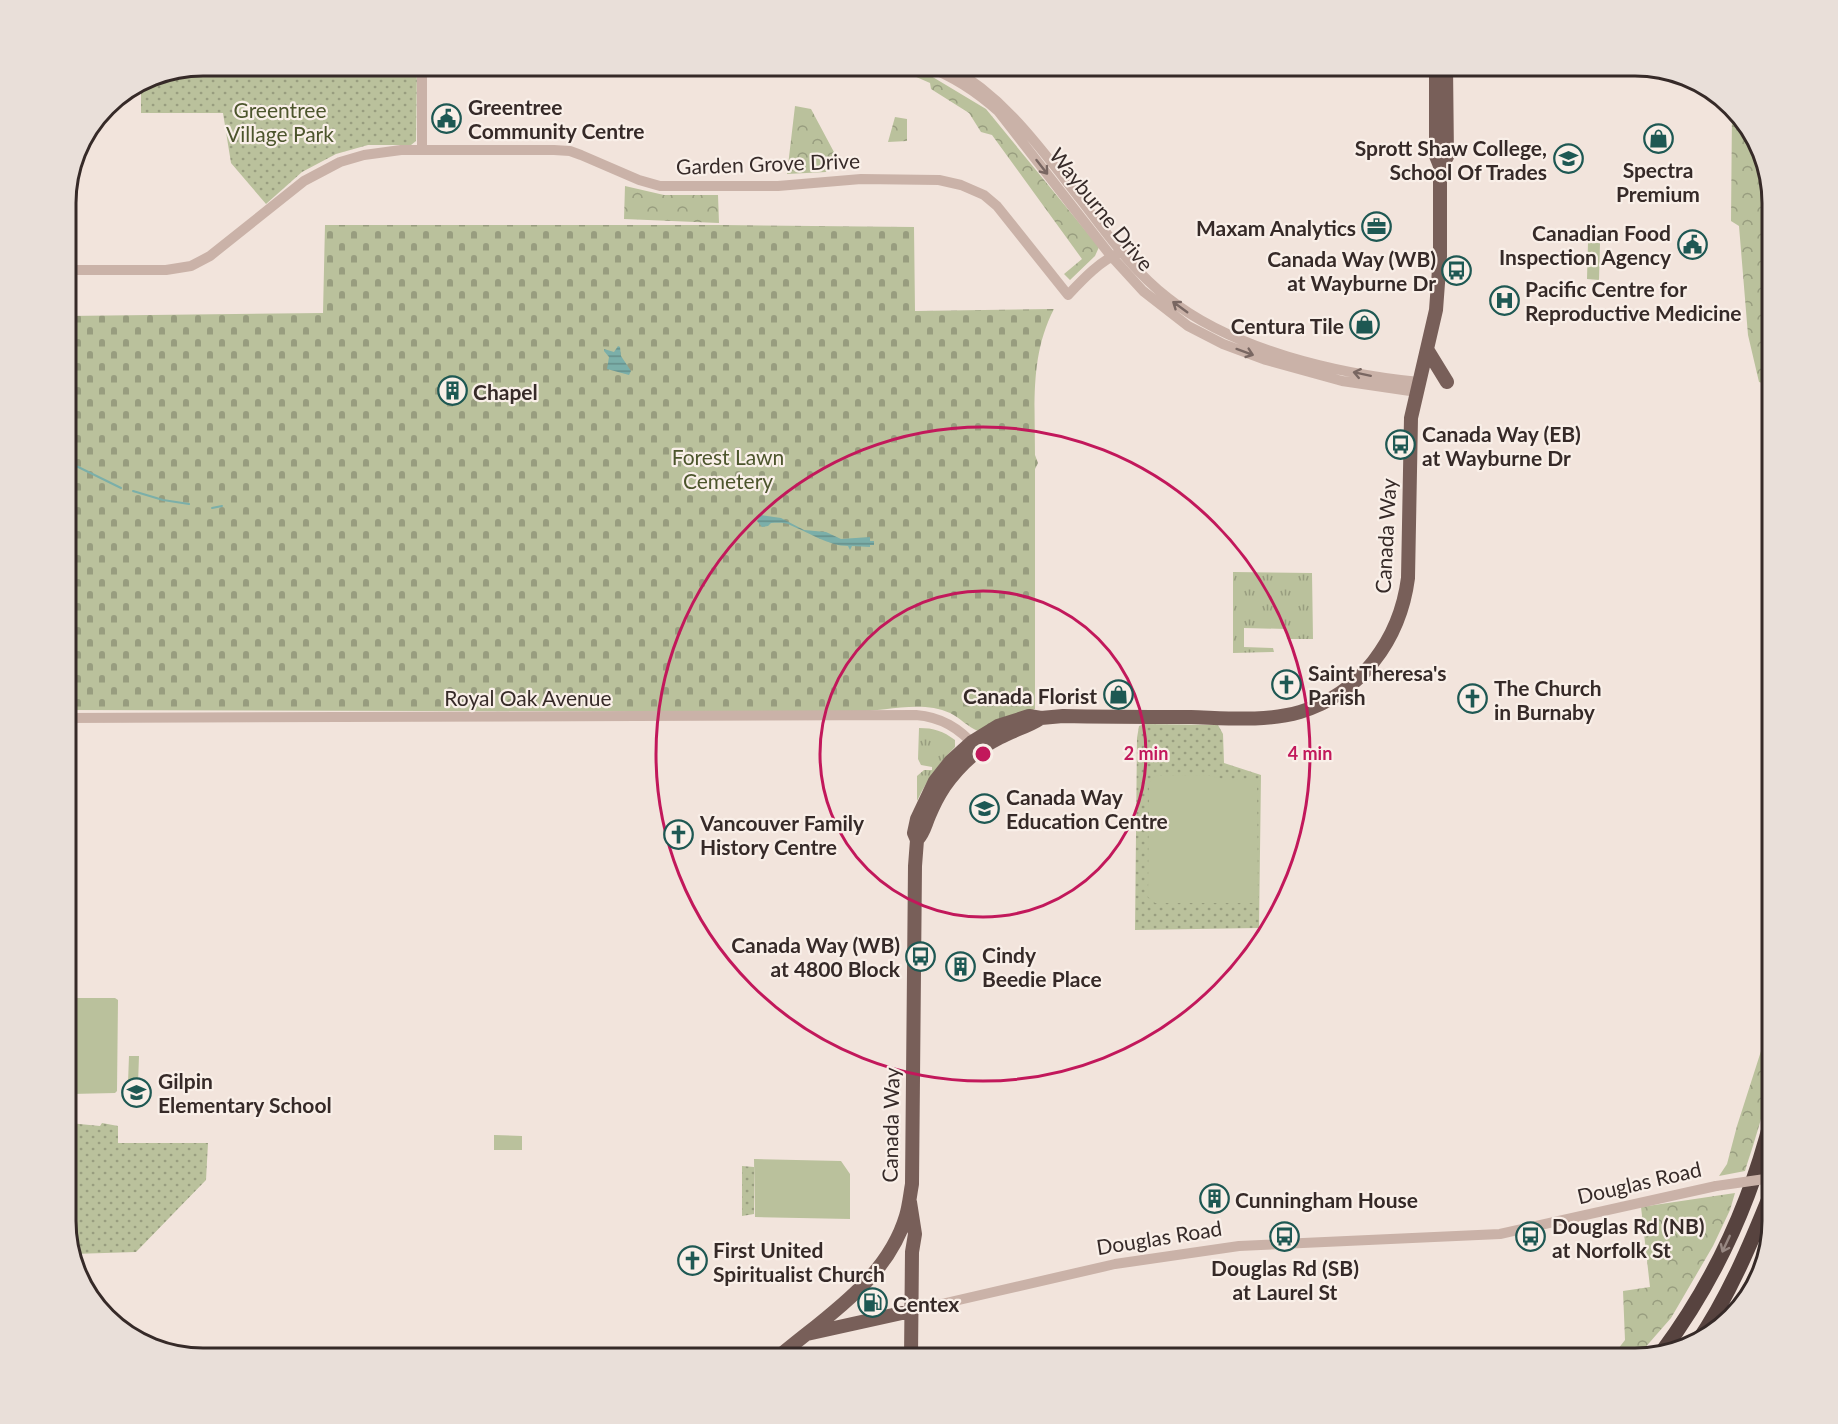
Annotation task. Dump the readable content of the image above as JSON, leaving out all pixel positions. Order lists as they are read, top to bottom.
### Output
{
  "streets": {
    "main road": ["Canada Way", "Douglas Road"],
    "street": ["Garden Grove Drive", "Wayburne Drive", "Royal Oak Avenue"]
  },
  "crossings": [
    ["Garden Grove Drive", "Wayburne Drive"],
    ["Wayburne Drive", "Canada Way"],
    ["Canada Way", "Royal Oak Avenue"],
    ["Canada Way", "Douglas Road"]
  ],
  "parks": ["Greentree Village Park", "Forest Lawn Cemetery"],
  "places": {
    "public building": ["Greentree Community Centre", "Canadian Food Inspection Agency"],
    "shop": ["Spectra Premium", "Centura Tile", "Canada Florist"],
    "school or university": ["Sprott Shaw College, School Of Trades", "Canada Way Education Centre", "Gilpin Elementary School"],
    "office": ["Maxam Analytics"],
    "bus stop": [
      "Canada Way (WB) at Wayburne Dr",
      "Canada Way (EB) at Wayburne Dr",
      "Canada Way (WB) at 4800 Block",
      "Douglas Rd (SB) at Laurel St",
      "Douglas Rd (NB) at Norfolk St"
    ],
    "hospital": ["Pacific Centre for Reproductive Medicine"],
    "building": ["Chapel", "Cindy Beedie Place", "Cunningham House"],
    "church": [
      "Saint Theresa's Parish",
      "The Church in Burnaby",
      "Vancouver Family History Centre",
      "First United Spiritualist Church"
    ],
    "fuel station": ["Centex"]
  },
  "rings": ["2 min", "4 min"]
}
